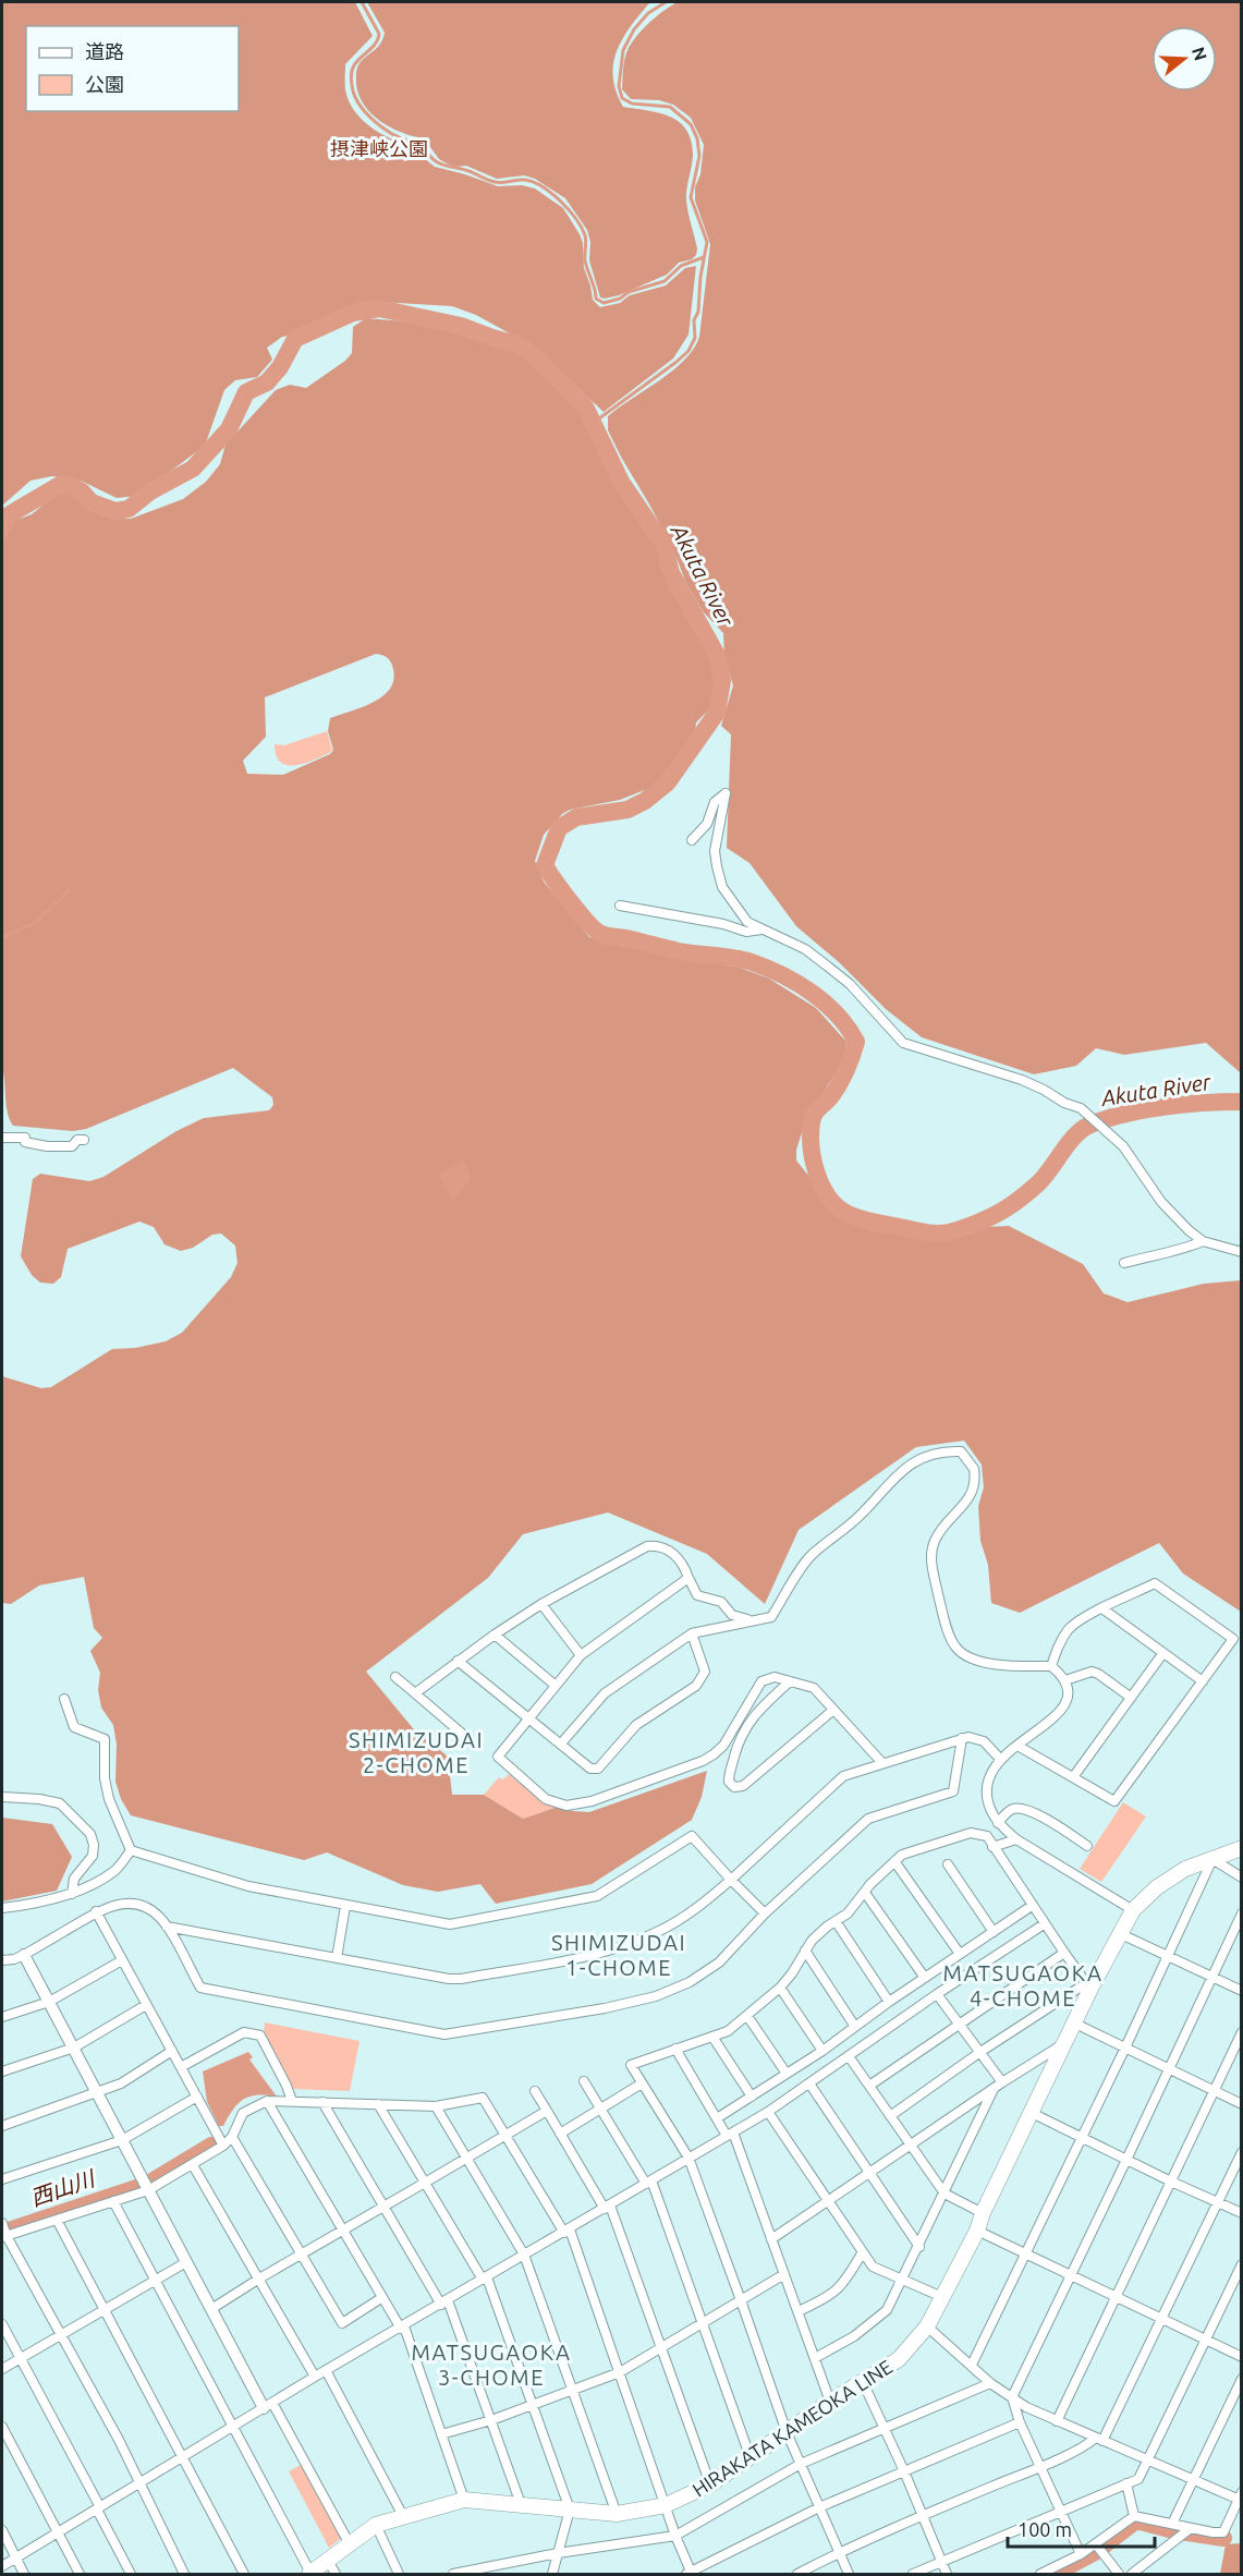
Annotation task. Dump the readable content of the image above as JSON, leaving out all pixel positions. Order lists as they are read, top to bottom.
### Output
{
  "streets": {
    "main road": ["HIRAKATA KAMEOKA LINE"]
  },
  "districts": [
    "SHIMIZUDAI 2-CHOME",
    "SHIMIZUDAI 1-CHOME",
    "MATSUGAOKA 4-CHOME",
    "MATSUGAOKA 3-CHOME"
  ],
  "water": ["Akuta River", "西山川"],
  "parks": ["摂津峡公園"],
  "legend": ["道路", "公園"],
  "scale_bar": "100 m",
  "north": "right"
}
